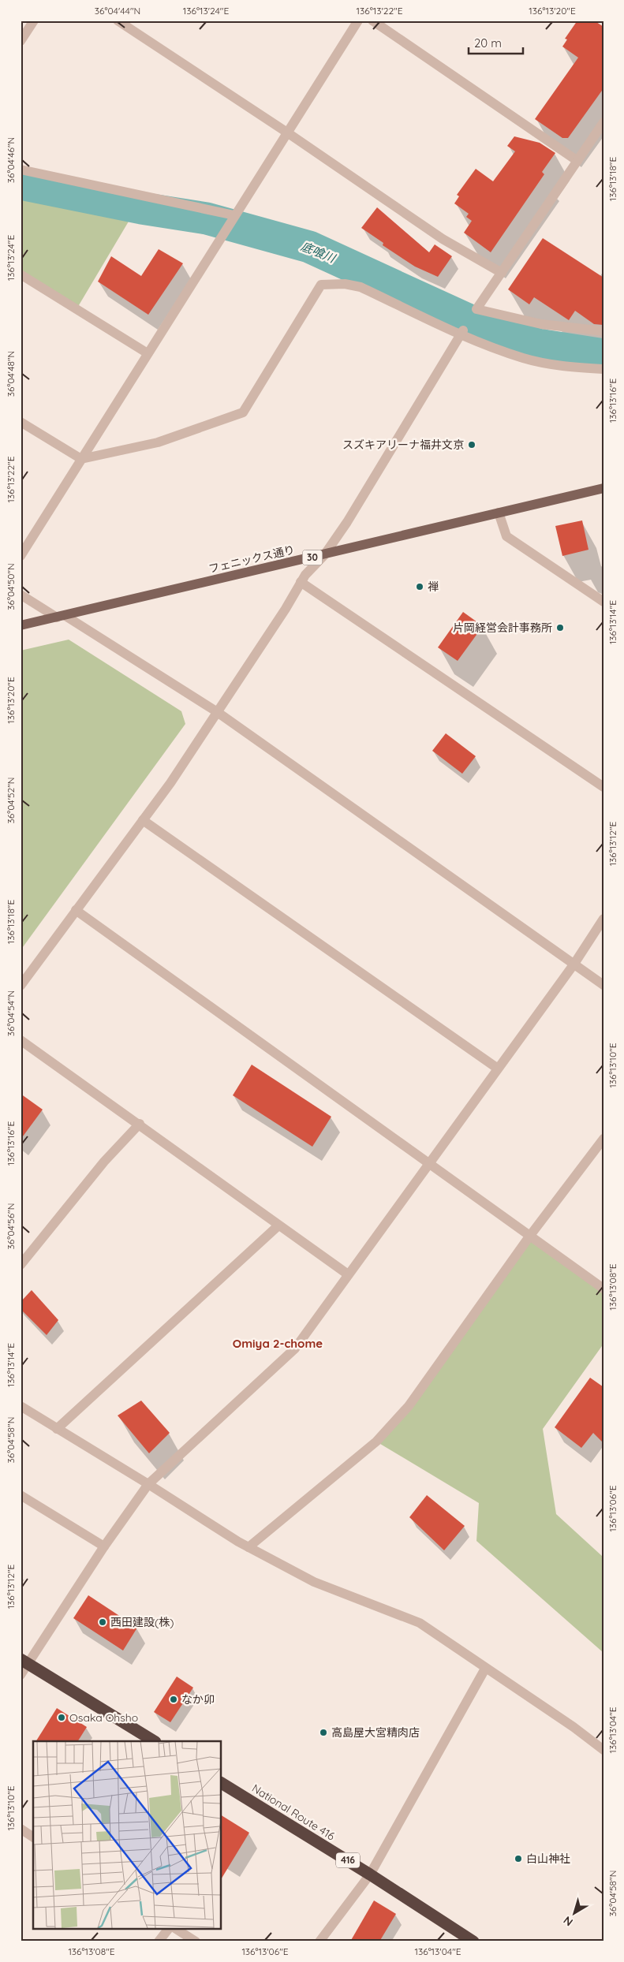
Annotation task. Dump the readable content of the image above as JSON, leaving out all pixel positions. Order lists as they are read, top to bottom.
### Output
{
  "streets": {
    "highway": ["National Route 416", "416"],
    "main road": ["30", "フェニックス通り"]
  },
  "districts": ["Omiya 2-chome"],
  "water": ["底喰川"],
  "places": [
    "スズキアリーナ福井文京",
    "禅",
    "片岡経営会計事務所",
    "西田建設(株)",
    "なか卯",
    "Osaka Ohsho",
    "高島屋大宮精肉店",
    "白山神社"
  ],
  "scale_bar": "20 m",
  "north": "bottom left",
  "coordinates": [
    "36°04'44\"N",
    "136°13'24\"E",
    "136°13'22\"E",
    "136°13'20\"E",
    "36°04'46\"N",
    "136°13'18\"E",
    "36°04'48\"N",
    "136°13'16\"E",
    "36°04'50\"N",
    "136°13'14\"E",
    "36°04'52\"N",
    "136°13'12\"E",
    "36°04'54\"N",
    "136°13'10\"E",
    "36°04'56\"N",
    "136°13'08\"E",
    "36°04'58\"N",
    "136°13'06\"E",
    "136°13'04\"E"
  ]
}
